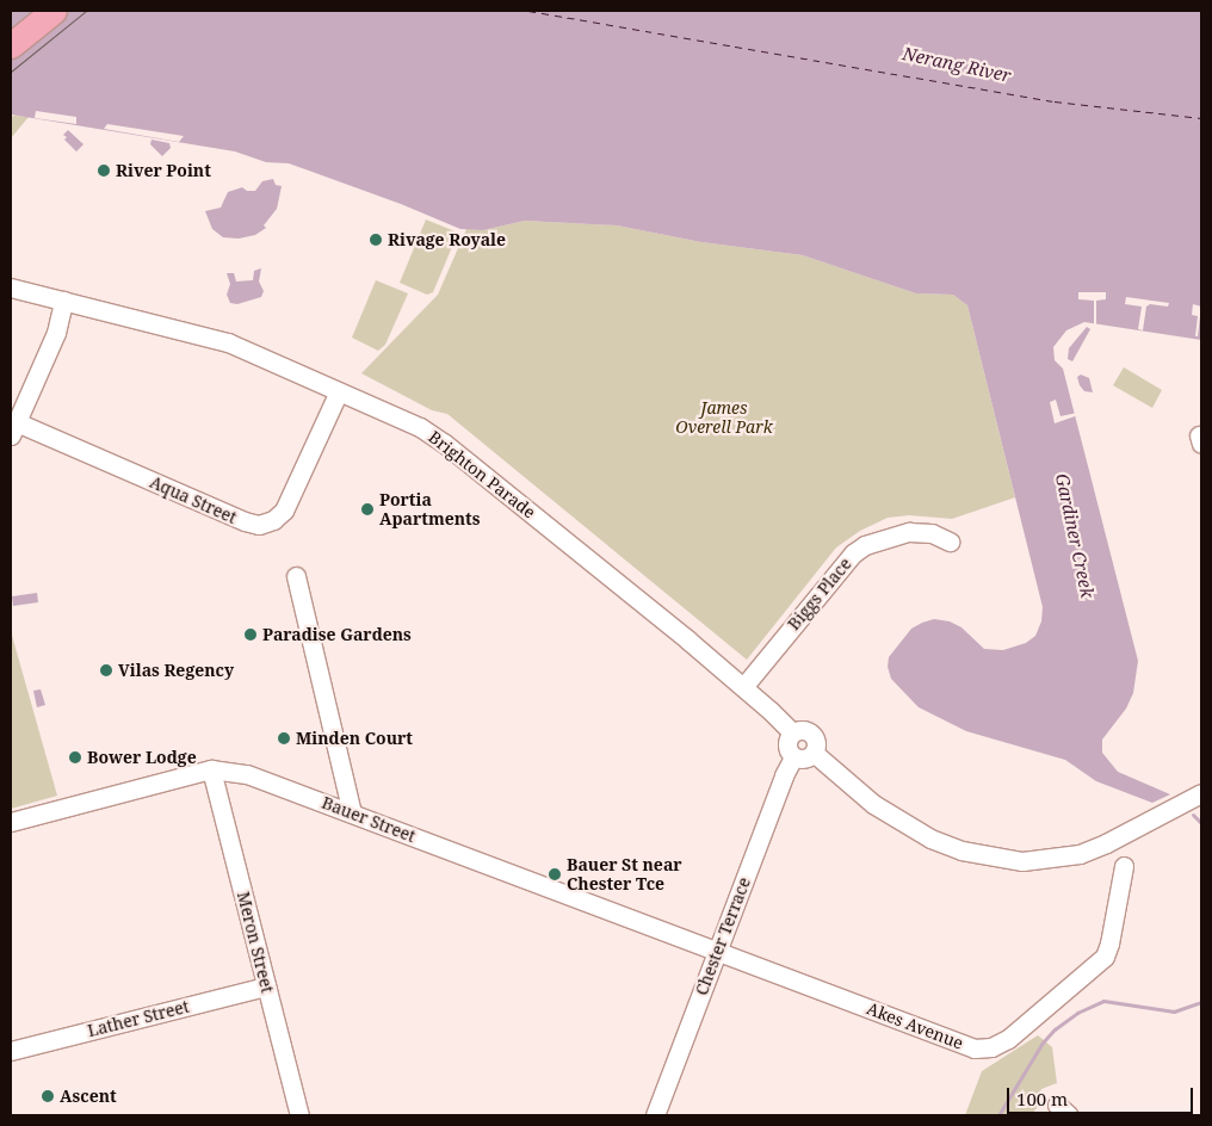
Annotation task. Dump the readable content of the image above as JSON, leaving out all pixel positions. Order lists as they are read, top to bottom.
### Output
{
  "streets": {
    "street": [
      "Brighton Parade",
      "Aqua Street",
      "Biggs Place",
      "Bauer Street",
      "Chester Terrace",
      "Meron Street",
      "Lather Street",
      "Akes Avenue"
    ]
  },
  "crossings": [
    ["Brighton Parade", "Aqua Street"],
    ["Brighton Parade", "Biggs Place"],
    ["Brighton Parade", "Chester Terrace"],
    ["Bauer Street", "Chester Terrace"],
    ["Bauer Street", "Meron Street"],
    ["Bauer Street", "Akes Avenue"],
    ["Chester Terrace", "Akes Avenue"],
    ["Meron Street", "Lather Street"]
  ],
  "water": ["Nerang River", "Gardiner Creek"],
  "parks": ["James Overell Park"],
  "places": [
    "River Point",
    "Rivage Royale",
    "Portia Apartments",
    "Paradise Gardens",
    "Vilas Regency",
    "Minden Court",
    "Bower Lodge",
    "Bauer St near Chester Tce",
    "Ascent"
  ],
  "scale_bar": "100 m"
}
